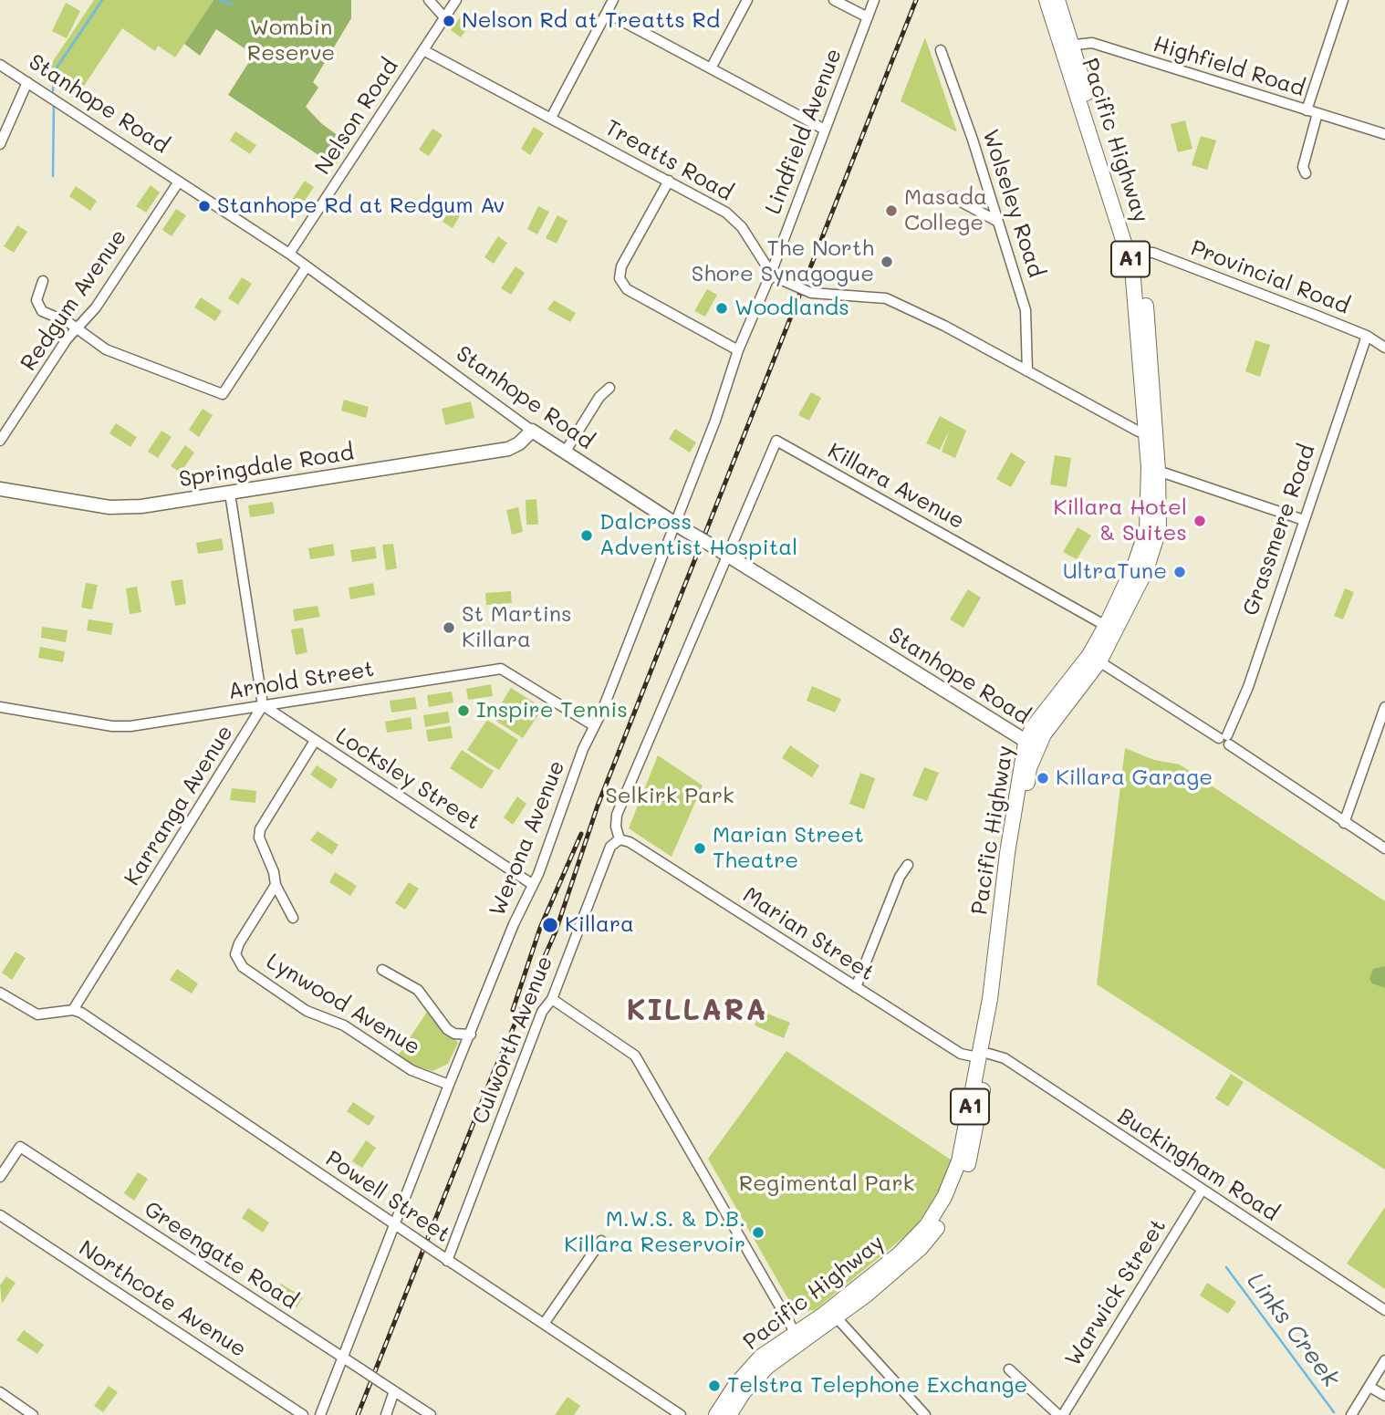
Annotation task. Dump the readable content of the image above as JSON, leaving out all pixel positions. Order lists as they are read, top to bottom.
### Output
{
  "streets": {
    "highway": ["Pacific Highway", "A1"],
    "main road": ["Stanhope Road", "Springdale Road"],
    "street": [
      "Highfield Road",
      "Nelson Road",
      "Lindfield Avenue",
      "Treatts Road",
      "Wolseley Road",
      "Provincial Road",
      "Redgum Avenue",
      "Killara Avenue",
      "Grassmere Road",
      "Arnold Street",
      "Locksley Street",
      "Karranga Avenue",
      "Werona Avenue",
      "Marian Street",
      "Lynwood Avenue",
      "Culworth Avenue",
      "Buckingham Road",
      "Powell Street",
      "Greengate Road",
      "Warwick Street",
      "Northcote Avenue"
    ]
  },
  "crossings": [
    ["Highfield Road", "Pacific Highway"],
    ["Stanhope Road", "Nelson Road"],
    ["Stanhope Road", "Pacific Highway"],
    ["Stanhope Road", "Redgum Avenue"],
    ["Stanhope Road", "Springdale Road"],
    ["Stanhope Road", "Killara Avenue"],
    ["Stanhope Road", "Werona Avenue"],
    ["Nelson Road", "Treatts Road"],
    ["Lindfield Avenue", "Treatts Road"],
    ["Lindfield Avenue", "Werona Avenue"],
    ["Pacific Highway", "Provincial Road"],
    ["Pacific Highway", "Killara Avenue"],
    ["Pacific Highway", "Marian Street"],
    ["Pacific Highway", "Buckingham Road"],
    ["Treatts Road", "Werona Avenue"],
    ["Provincial Road", "Grassmere Road"],
    ["Arnold Street", "Locksley Street"],
    ["Arnold Street", "Karranga Avenue"],
    ["Arnold Street", "Werona Avenue"],
    ["Locksley Street", "Karranga Avenue"],
    ["Locksley Street", "Werona Avenue"],
    ["Karranga Avenue", "Powell Street"],
    ["Werona Avenue", "Lynwood Avenue"],
    ["Werona Avenue", "Powell Street"],
    ["Werona Avenue", "Greengate Road"],
    ["Marian Street", "Culworth Avenue"],
    ["Marian Street", "Buckingham Road"],
    ["Culworth Avenue", "Powell Street"],
    ["Buckingham Road", "Warwick Street"]
  ],
  "districts": ["KILLARA"],
  "water": ["Links Creek"],
  "parks": ["Wombin Reserve", "Selkirk Park", "Regimental Park"],
  "places": [
    "Nelson Rd at Treatts Rd",
    "Stanhope Rd at Redgum Av",
    "Masada College",
    "The North Shore Synagogue",
    "Woodlands",
    "Killara Hotel & Suites",
    "Dalcross Adventist Hospital",
    "UltraTune",
    "St Martins Killara",
    "Inspire Tennis",
    "Killara Garage",
    "Marian Street Theatre",
    "Killara",
    "M.W.S. & D.B. Killara Reservoir",
    "Telstra Telephone Exchange"
  ]
}
